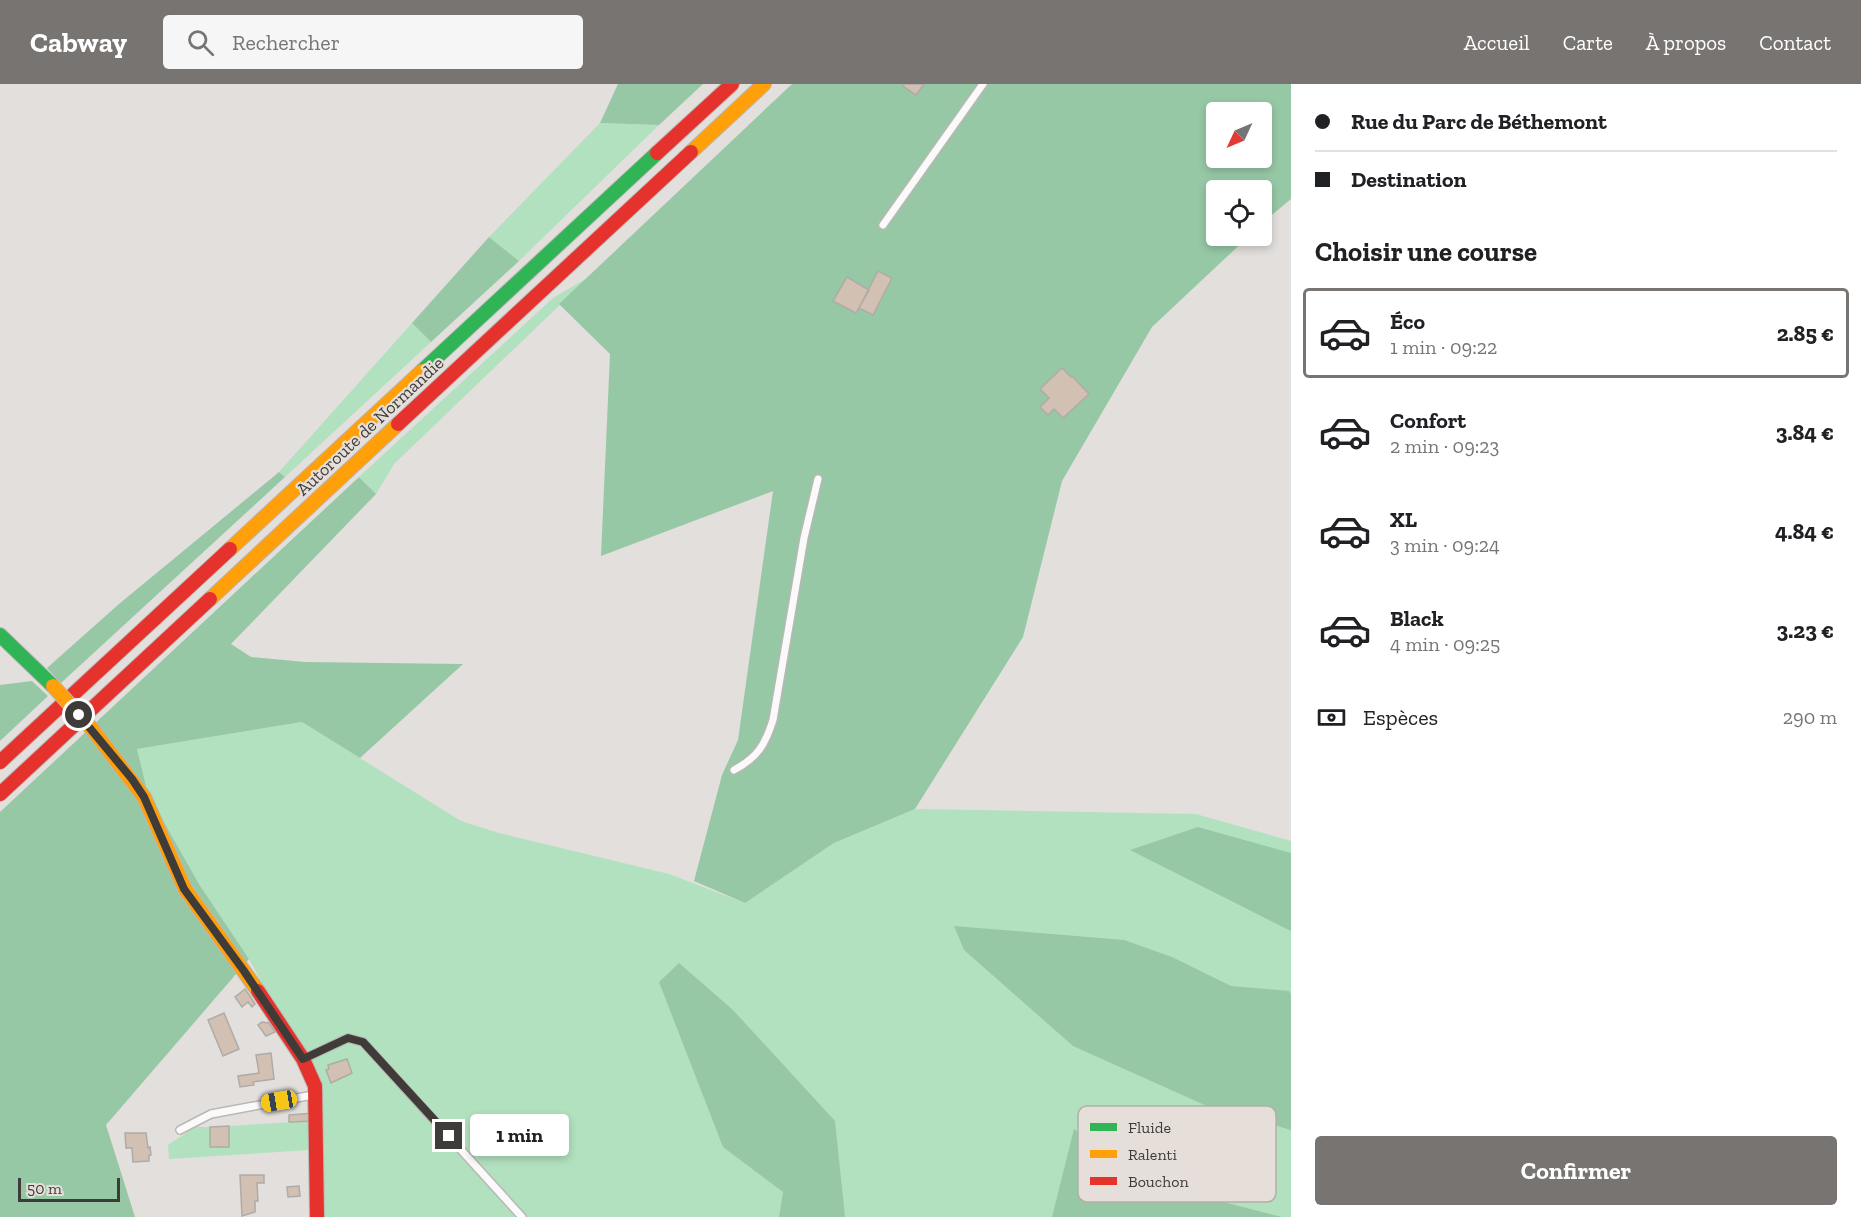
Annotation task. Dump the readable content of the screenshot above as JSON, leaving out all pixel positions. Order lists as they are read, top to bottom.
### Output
{
  "streets": {
    "main road": ["Autoroute de Normandie"]
  },
  "legend": ["Fluide", "Ralenti", "Bouchon"],
  "scale_bar": "50 m",
  "north": "bottom left",
  "page": {
    "header": "Cabway",
    "search": "Rechercher",
    "nav": [
      "Accueil",
      "Carte",
      "À propos",
      "Contact"
    ],
    "banner": ["Rue du Parc de Béthemont", "Destination"],
    "heading": "Choisir une course",
    "list": [
      {
        "name": "Éco",
        "note": "1 min · 09:22",
        "value": "2.85 €"
      },
      {
        "name": "Confort",
        "note": "2 min · 09:23",
        "value": "3.84 €"
      },
      {
        "name": "XL",
        "note": "3 min · 09:24",
        "value": "4.84 €"
      },
      {
        "name": "Black",
        "note": "4 min · 09:25",
        "value": "3.23 €"
      }
    ],
    "pay": ["Espèces", "290 m"],
    "bubble": "1 min",
    "buttons": "Confirmer",
    "scale": "50 m"
  }
}
